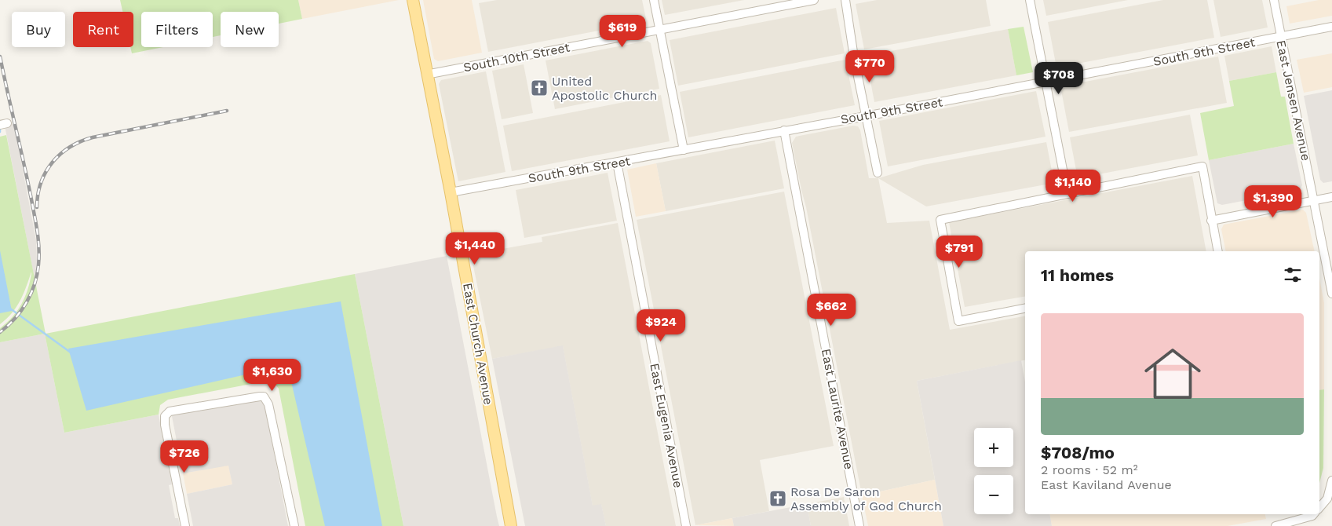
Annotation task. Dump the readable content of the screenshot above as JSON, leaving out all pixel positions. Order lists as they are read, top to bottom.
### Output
{
  "streets": {
    "main road": ["East Church Avenue"],
    "street": [
      "South 9th Street",
      "South 10th Street",
      "East Jensen Avenue",
      "East Laurite Avenue",
      "East Eugenia Avenue"
    ]
  },
  "crossings": [
    ["South 9th Street", "East Jensen Avenue"],
    ["South 9th Street", "East Church Avenue"],
    ["South 9th Street", "East Laurite Avenue"],
    ["South 9th Street", "East Eugenia Avenue"],
    ["South 10th Street", "East Church Avenue"]
  ],
  "places": {
    "church": ["United Apostolic Church", "Rosa De Saron Assembly of God Church"]
  },
  "page": {
    "chip": [
      "Buy",
      "Rent",
      "Filters",
      "New"
    ],
    "price": [
      "$619",
      "$770",
      "$708",
      "$1,140",
      "$1,390",
      "$1,440",
      "$791",
      "$662",
      "$924",
      "$1,630",
      "$726"
    ],
    "heading": "11 homes",
    "list": [
      {
        "name": "$708/mo",
        "note": "2 rooms · 52 m² · East Kaviland Avenue"
      }
    ],
    "map_buttons": ["+", "−"]
  }
}
